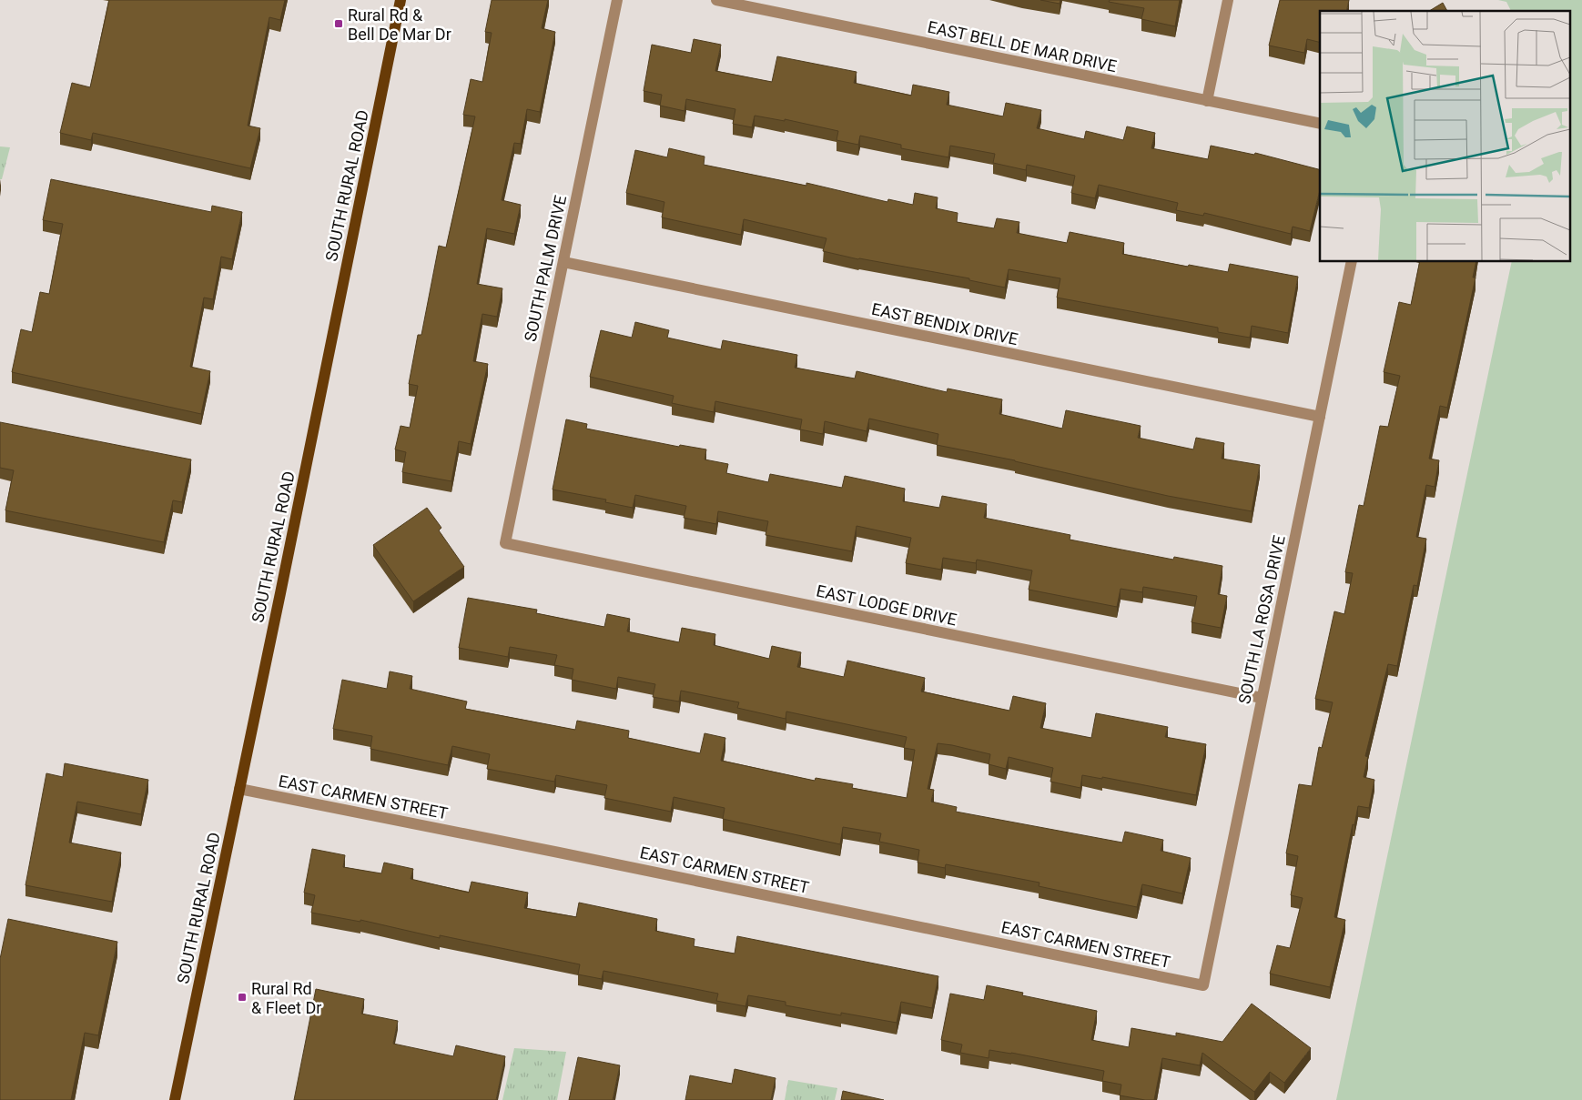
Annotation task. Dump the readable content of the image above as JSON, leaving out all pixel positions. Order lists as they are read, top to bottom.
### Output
{
  "streets": {
    "main road": ["SOUTH RURAL ROAD"],
    "street": [
      "EAST BELL DE MAR DRIVE",
      "SOUTH PALM DRIVE",
      "EAST BENDIX DRIVE",
      "EAST LODGE DRIVE",
      "SOUTH LA ROSA DRIVE",
      "EAST CARMEN STREET"
    ]
  },
  "crossings": [
    ["SOUTH RURAL ROAD", "EAST CARMEN STREET"],
    ["SOUTH PALM DRIVE", "EAST BENDIX DRIVE"],
    ["SOUTH PALM DRIVE", "EAST LODGE DRIVE"],
    ["EAST BENDIX DRIVE", "SOUTH LA ROSA DRIVE"],
    ["EAST LODGE DRIVE", "SOUTH LA ROSA DRIVE"],
    ["SOUTH LA ROSA DRIVE", "EAST CARMEN STREET"]
  ],
  "places": {
    "transit": ["Rural Rd & Bell De Mar Dr", "Rural Rd & Fleet Dr"]
  }
}
